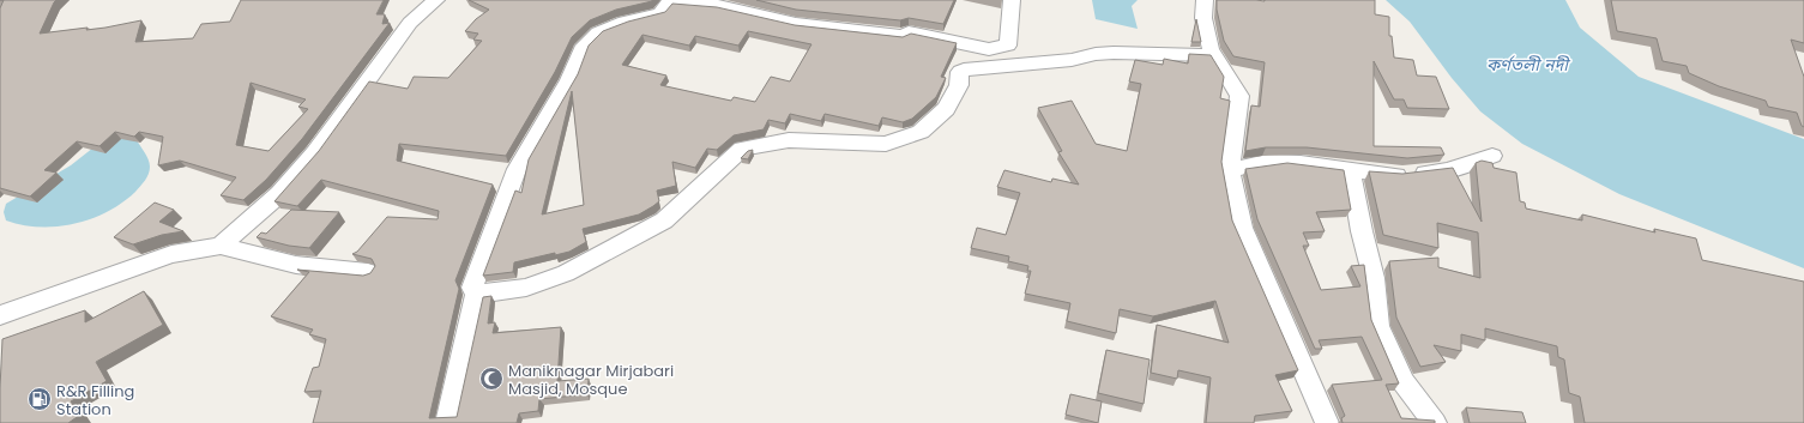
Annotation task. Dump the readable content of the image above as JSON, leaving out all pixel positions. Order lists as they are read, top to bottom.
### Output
{
  "water": ["কর্ণতলী নদী"],
  "places": {
    "mosque": ["Maniknagar Mirjabari Masjid, Mosque"],
    "fuel station": ["R&R Filling Station"]
  }
}
